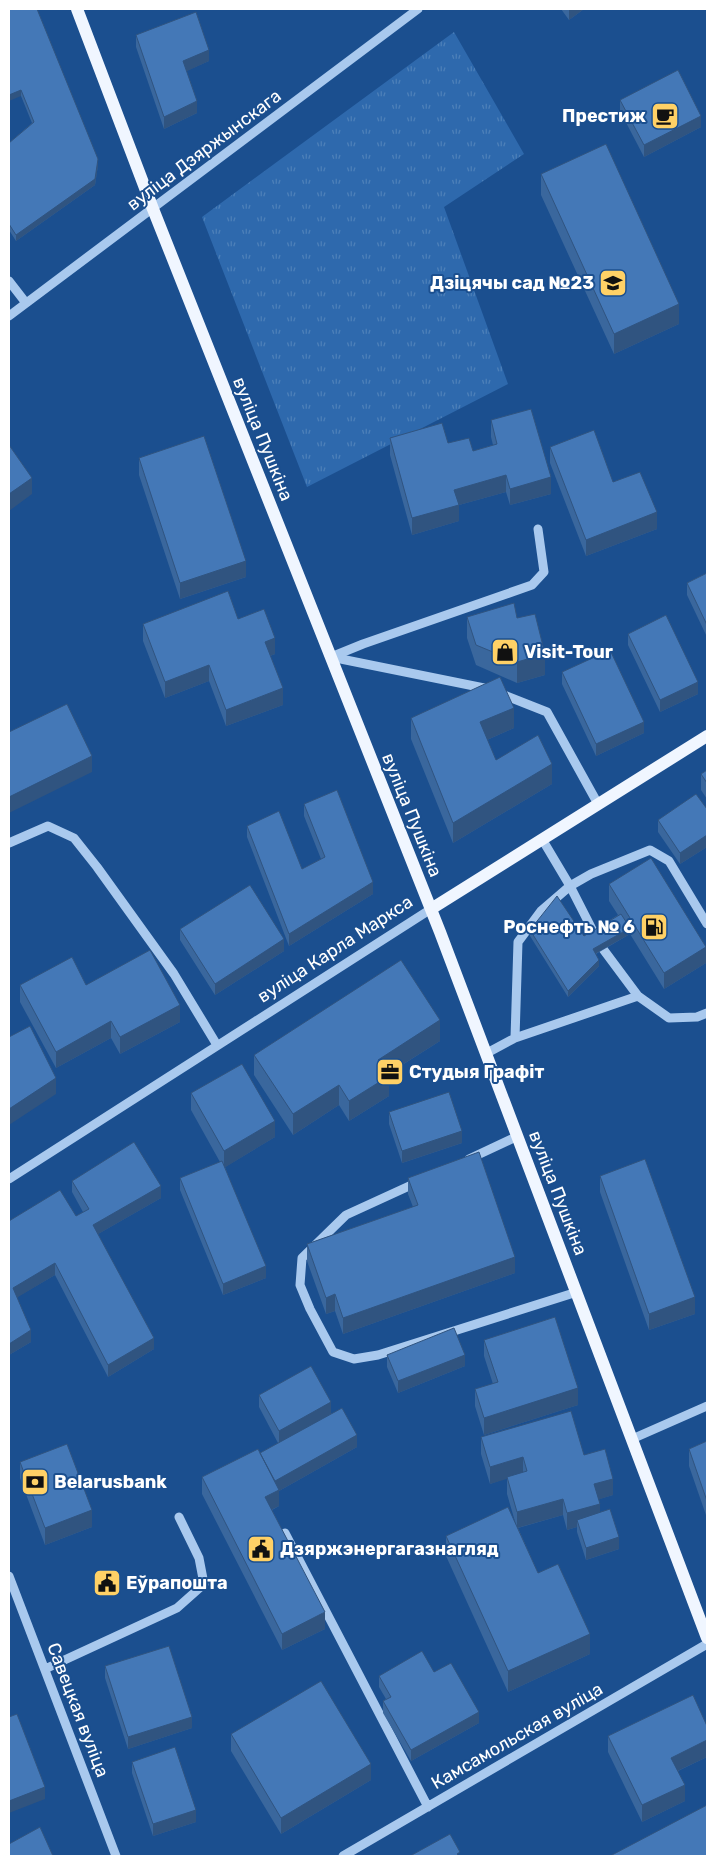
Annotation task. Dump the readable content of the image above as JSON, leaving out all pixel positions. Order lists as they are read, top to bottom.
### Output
{
  "streets": {
    "main road": ["вуліца Пушкіна", "вуліца Карла Маркса"],
    "street": ["вуліца Дзяржынскага", "Савецкая вуліца", "Камсамольская вуліца"]
  },
  "crossings": [
    ["вуліца Дзяржынскага", "вуліца Пушкіна"],
    ["вуліца Пушкіна", "вуліца Карла Маркса"]
  ],
  "places": {
    "cafe": ["Престиж"],
    "school or university": ["Дзіцячы сад №23"],
    "shop": ["Visit-Tour"],
    "fuel station": ["Роснефть № 6"],
    "office": ["Студыя Графіт"],
    "bank": ["Belarusbank"],
    "public building": ["Дзяржэнергагазнагляд", "Еўрапошта"]
  }
}
